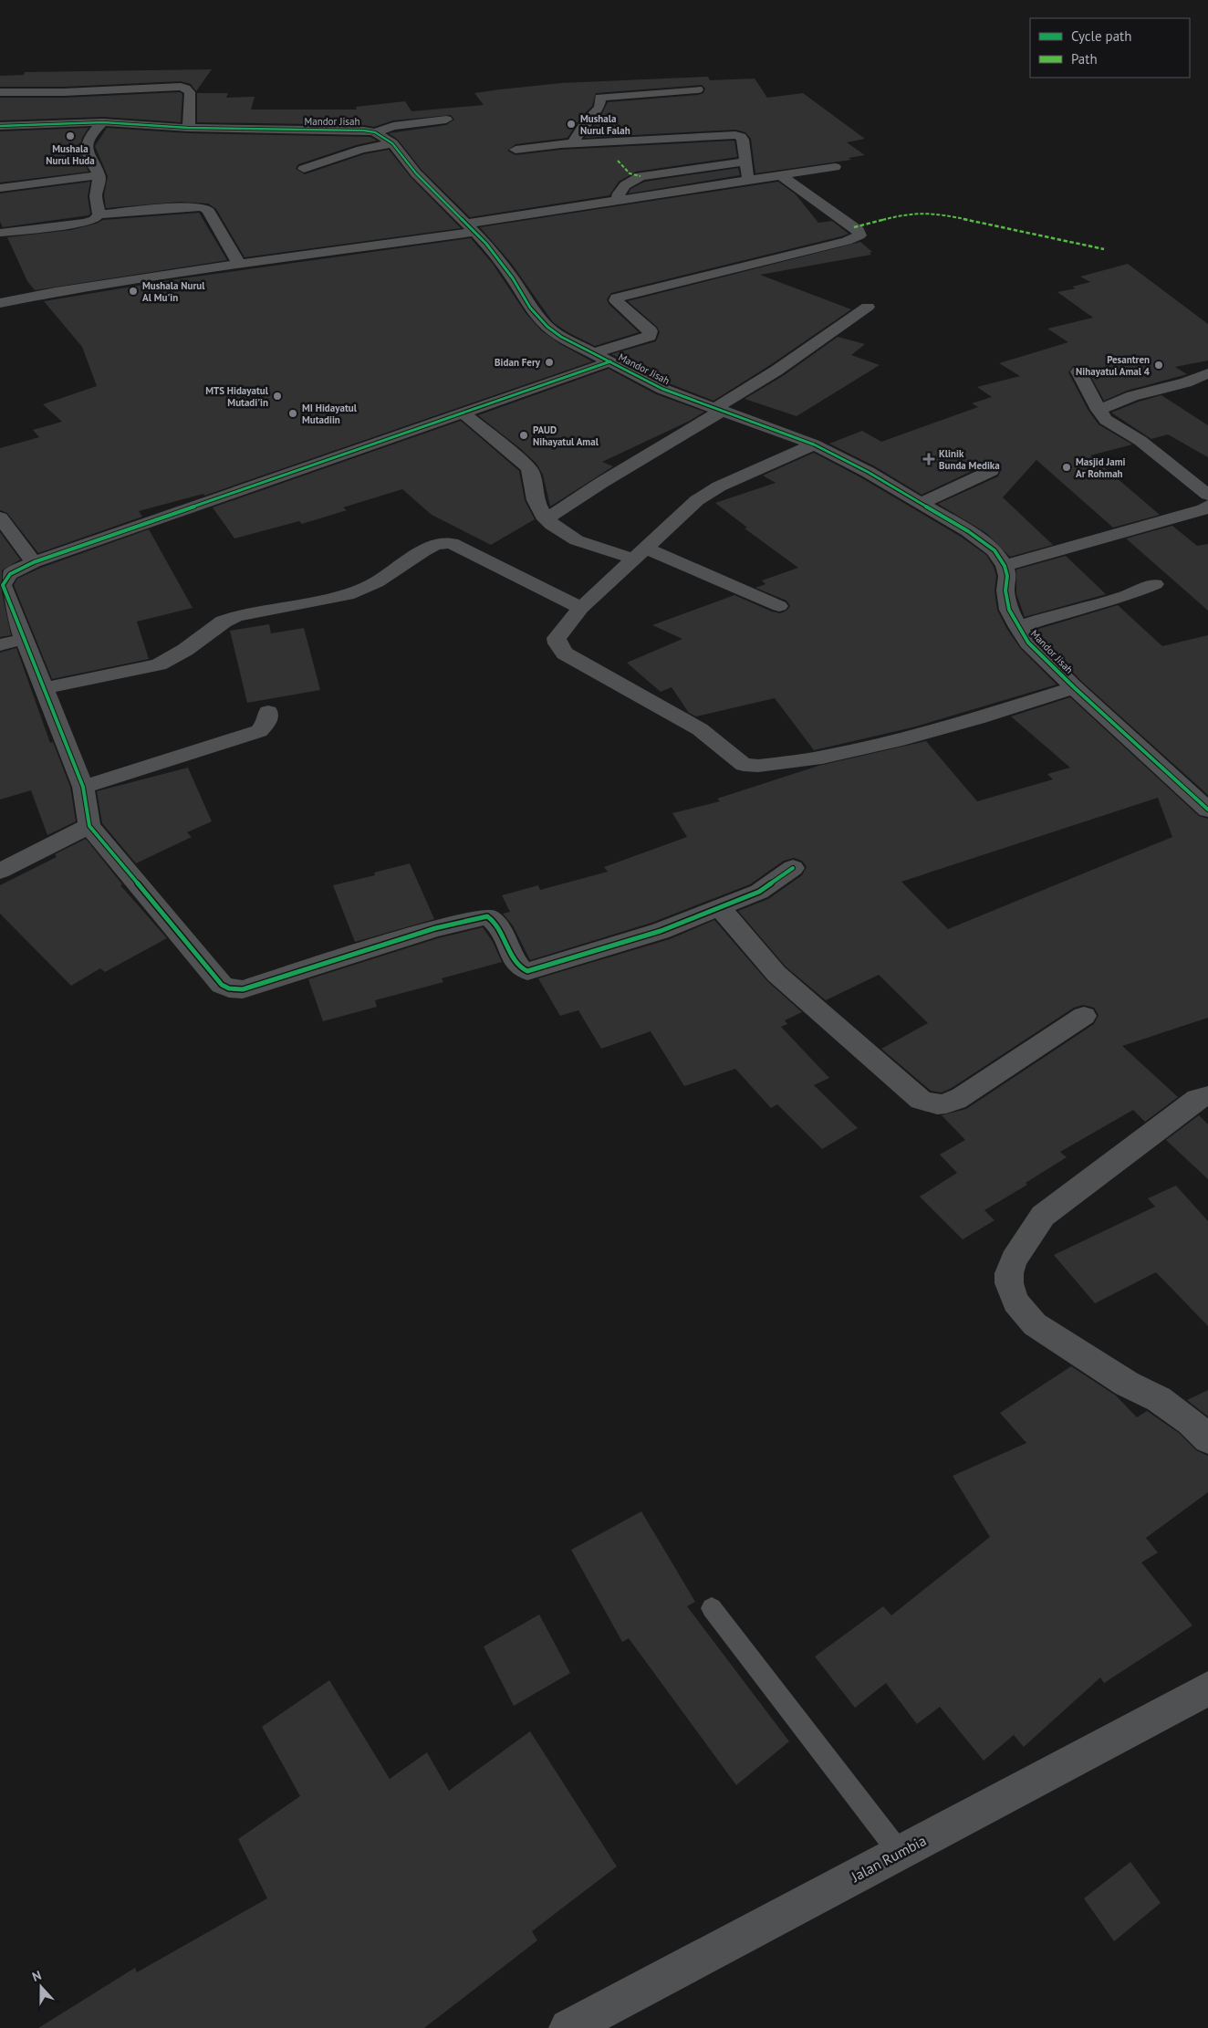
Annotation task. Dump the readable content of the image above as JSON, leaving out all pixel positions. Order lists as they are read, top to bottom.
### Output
{
  "streets": {
    "street": ["Mandor Jisah", "Jalan Rumbia"]
  },
  "places": {
    "other": [
      "Mushala Nurul Falah",
      "Mushala Nurul Huda",
      "Mushala Nurul Al Mu'in",
      "Bidan Fery",
      "Pesantren Nihayatul Amal 4",
      "MTS Hidayatul Mutadi'in",
      "MI Hidayatul Mutadiin",
      "PAUD Nihayatul Amal",
      "Masjid Jami Ar Rohmah"
    ],
    "health": ["Klinik Bunda Medika"]
  },
  "legend": ["Cycle path", "Path"],
  "north": "top"
}
